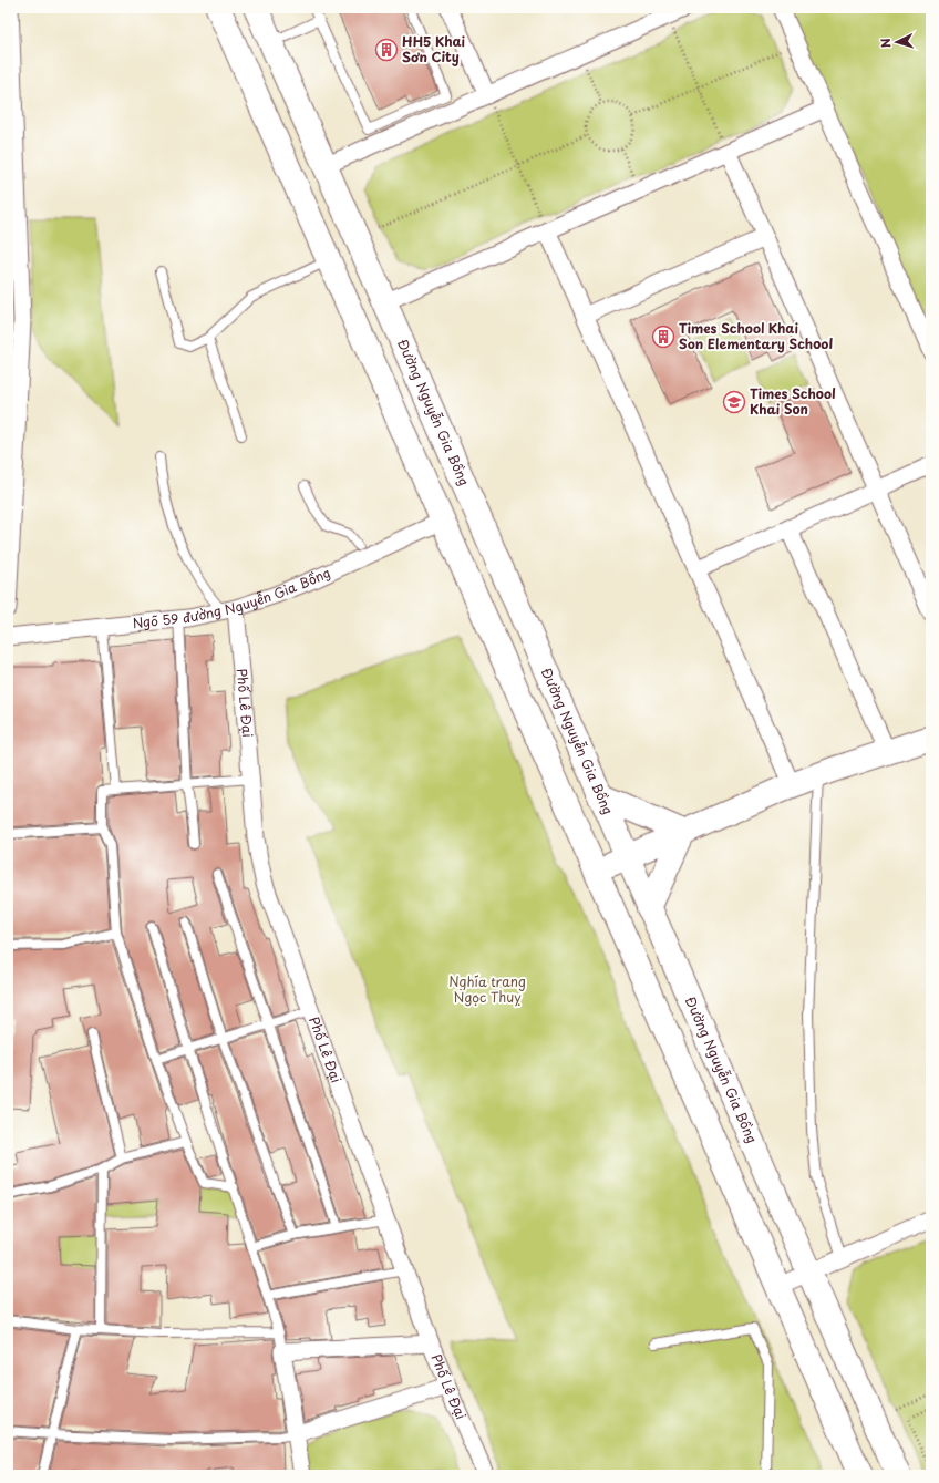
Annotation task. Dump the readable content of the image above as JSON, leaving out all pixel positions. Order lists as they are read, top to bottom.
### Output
{
  "streets": {
    "main road": ["Đường Nguyễn Gia Bồng"],
    "street": ["Ngõ 59 đường Nguyễn Gia Bồng", "Phố Lê Đại"]
  },
  "crossings": [
    ["Ngõ 59 đường Nguyễn Gia Bồng", "Phố Lê Đại"]
  ],
  "parks": ["Nghĩa trang Ngọc Thuỵ"],
  "places": {
    "building": ["HH5 Khai Sơn City", "Times School Khai Son Elementary School"],
    "school or university": ["Times School Khai Son"]
  },
  "north": "left"
}
